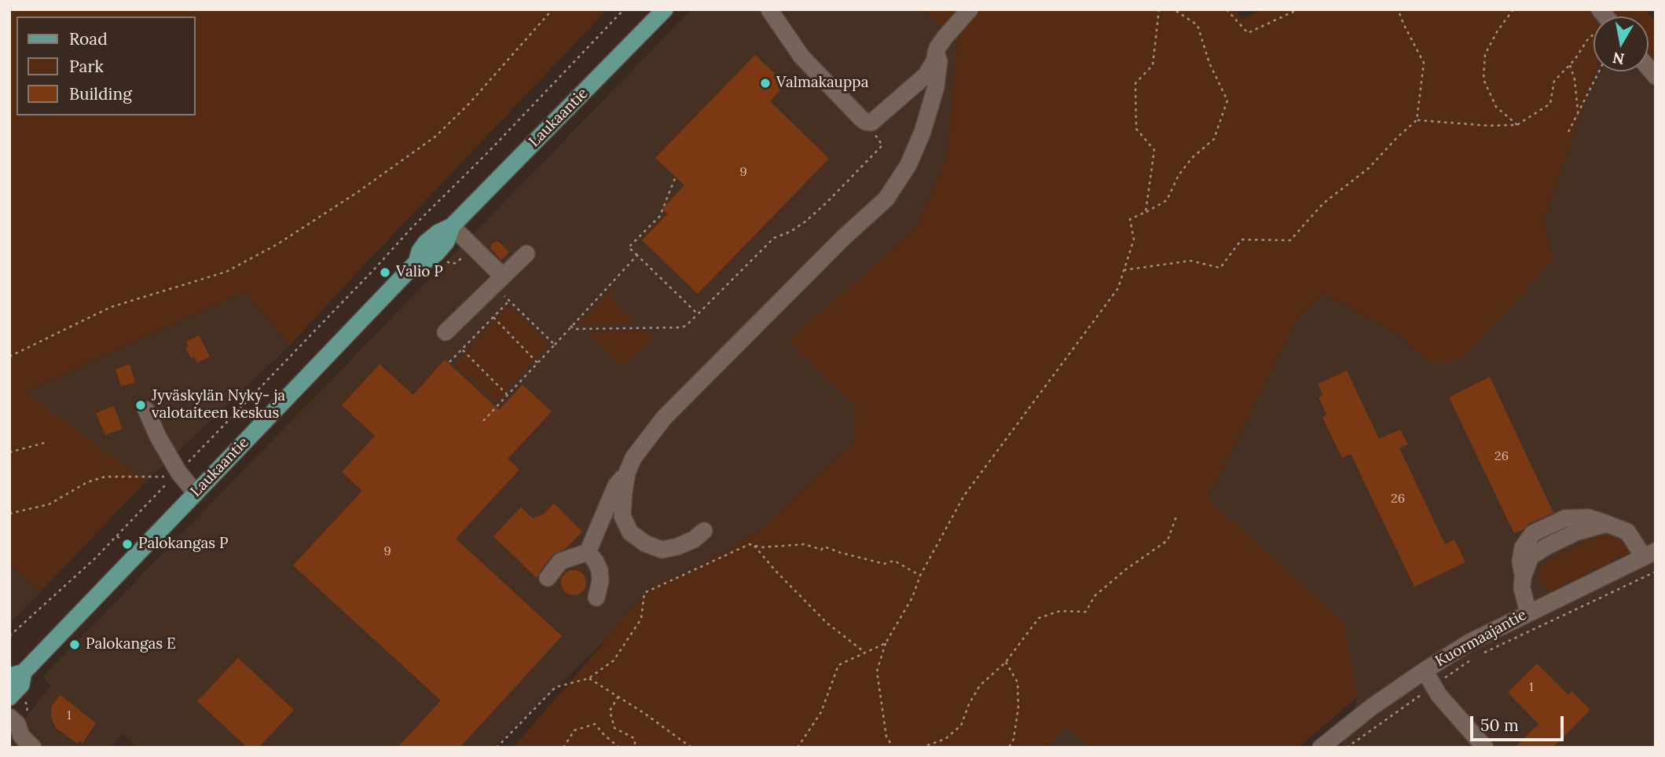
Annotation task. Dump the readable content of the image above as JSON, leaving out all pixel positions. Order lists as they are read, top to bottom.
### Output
{
  "streets": {
    "main road": ["Laukaantie"],
    "street": ["Kuormaajantie"]
  },
  "places": [
    "Valmakauppa",
    "Valio P",
    "Jyväskylän Nyky- ja valotaiteen keskus",
    "Palokangas P",
    "Palokangas E"
  ],
  "house_numbers": [
    "9",
    "26",
    "26",
    "9",
    "1",
    "1"
  ],
  "legend": ["Road", "Park", "Building"],
  "scale_bar": "50 m",
  "north": "bottom"
}
